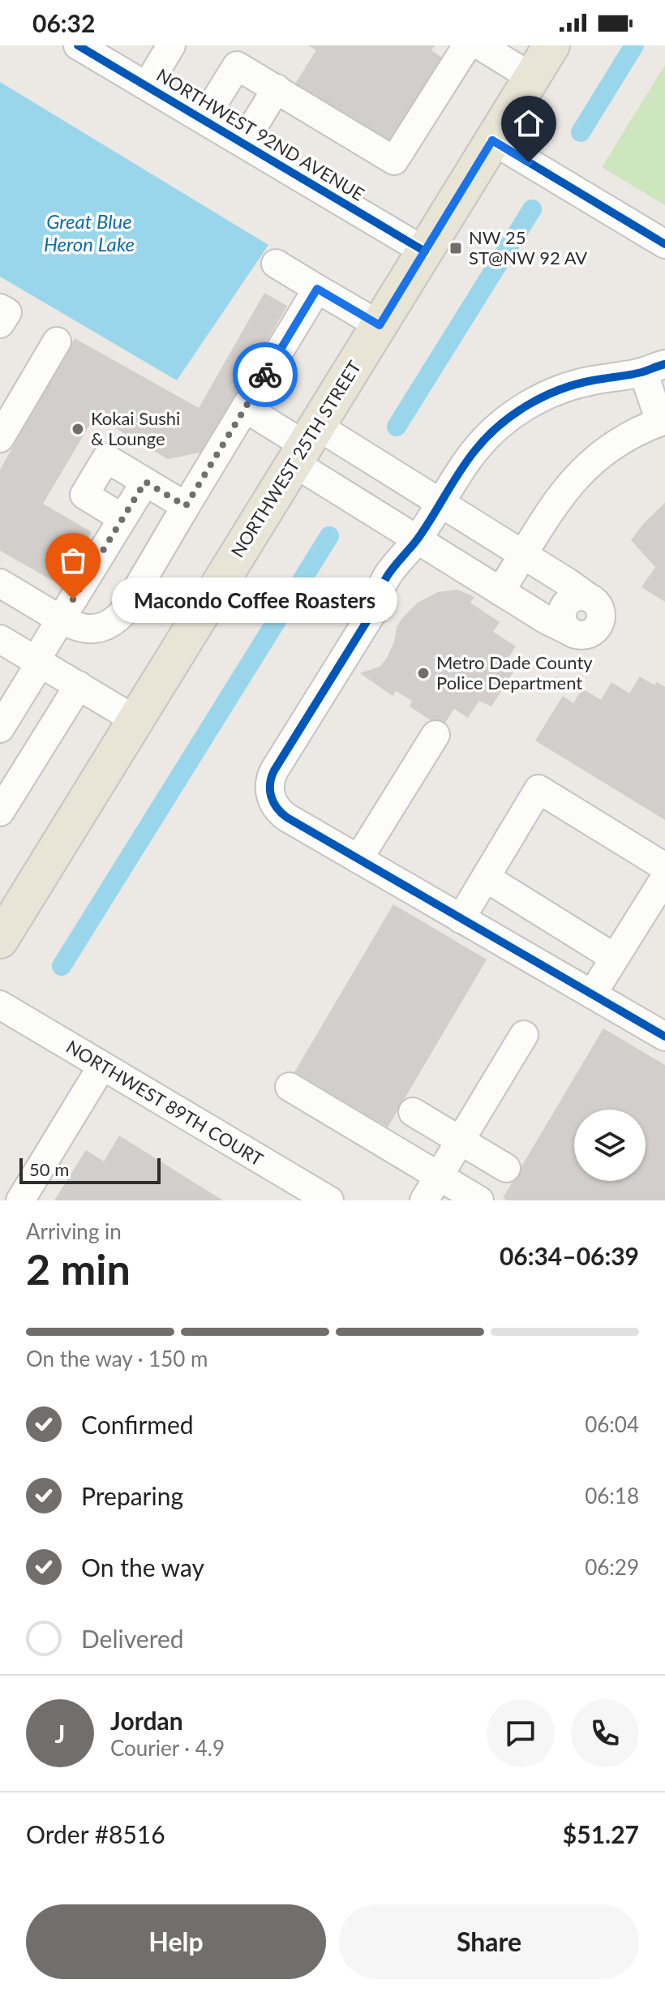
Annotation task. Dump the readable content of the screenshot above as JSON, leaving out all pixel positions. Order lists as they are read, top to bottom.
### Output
{
  "streets": {
    "main road": ["NORTHWEST 25TH STREET"],
    "street": ["NORTHWEST 92ND AVENUE", "NORTHWEST 89TH COURT"]
  },
  "crossings": [
    ["NORTHWEST 92ND AVENUE", "NORTHWEST 25TH STREET"]
  ],
  "water": ["Great Blue Heron Lake"],
  "places": {
    "transit": ["NW 25 ST@NW 92 AV"],
    "other": ["Kokai Sushi & Lounge", "Macondo Coffee Roasters", "Metro Dade County Police Department"]
  },
  "scale_bar": "50 m",
  "page": {
    "status": "06:32",
    "bubble": "Macondo Coffee Roasters",
    "scale": "50 m",
    "heading": ["2 min", "Arriving in", "06:34–06:39"],
    "panel": [
      "Jordan",
      "Courier · 4.9",
      "Order #8516",
      "$51.27"
    ],
    "bar": "On the way · 150 m",
    "list": [
      ["Confirmed", "06:04"],
      ["Preparing", "06:18"],
      ["On the way", "06:29"],
      "Delivered"
    ],
    "round": "J",
    "buttons": ["Help", "Share"]
  }
}
